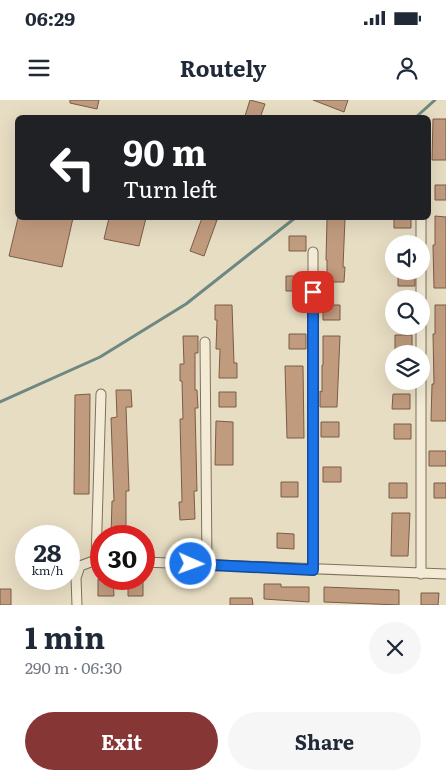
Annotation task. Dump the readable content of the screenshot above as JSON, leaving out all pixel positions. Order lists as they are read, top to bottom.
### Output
{
  "page": {
    "status": "06:29",
    "header": "Routely",
    "turn": ["90 m", "Turn left"],
    "speed": "28 km/h",
    "limit": "30",
    "heading": ["1 min", "290 m · 06:30"],
    "buttons": ["Exit", "Share"]
  }
}
